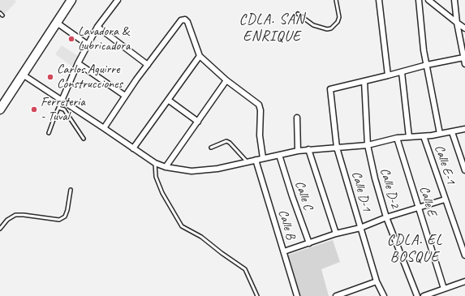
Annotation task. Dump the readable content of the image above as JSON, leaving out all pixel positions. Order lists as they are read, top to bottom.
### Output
{
  "streets": {
    "street": [
      "Calle E-1",
      "Calle D-2",
      "Calle D-1",
      "Calle C",
      "Calle E",
      "Calle B"
    ]
  },
  "crossings": [
    ["Calle D-2", "Calle D-1"]
  ],
  "districts": ["CDLA. SAN ENRIQUE", "CDLA. EL BOSQUE"],
  "places": ["Lavadora & Lubricadora", "Carlos Aguirre Construcciones", "Ferreteria - Tuval"]
}
